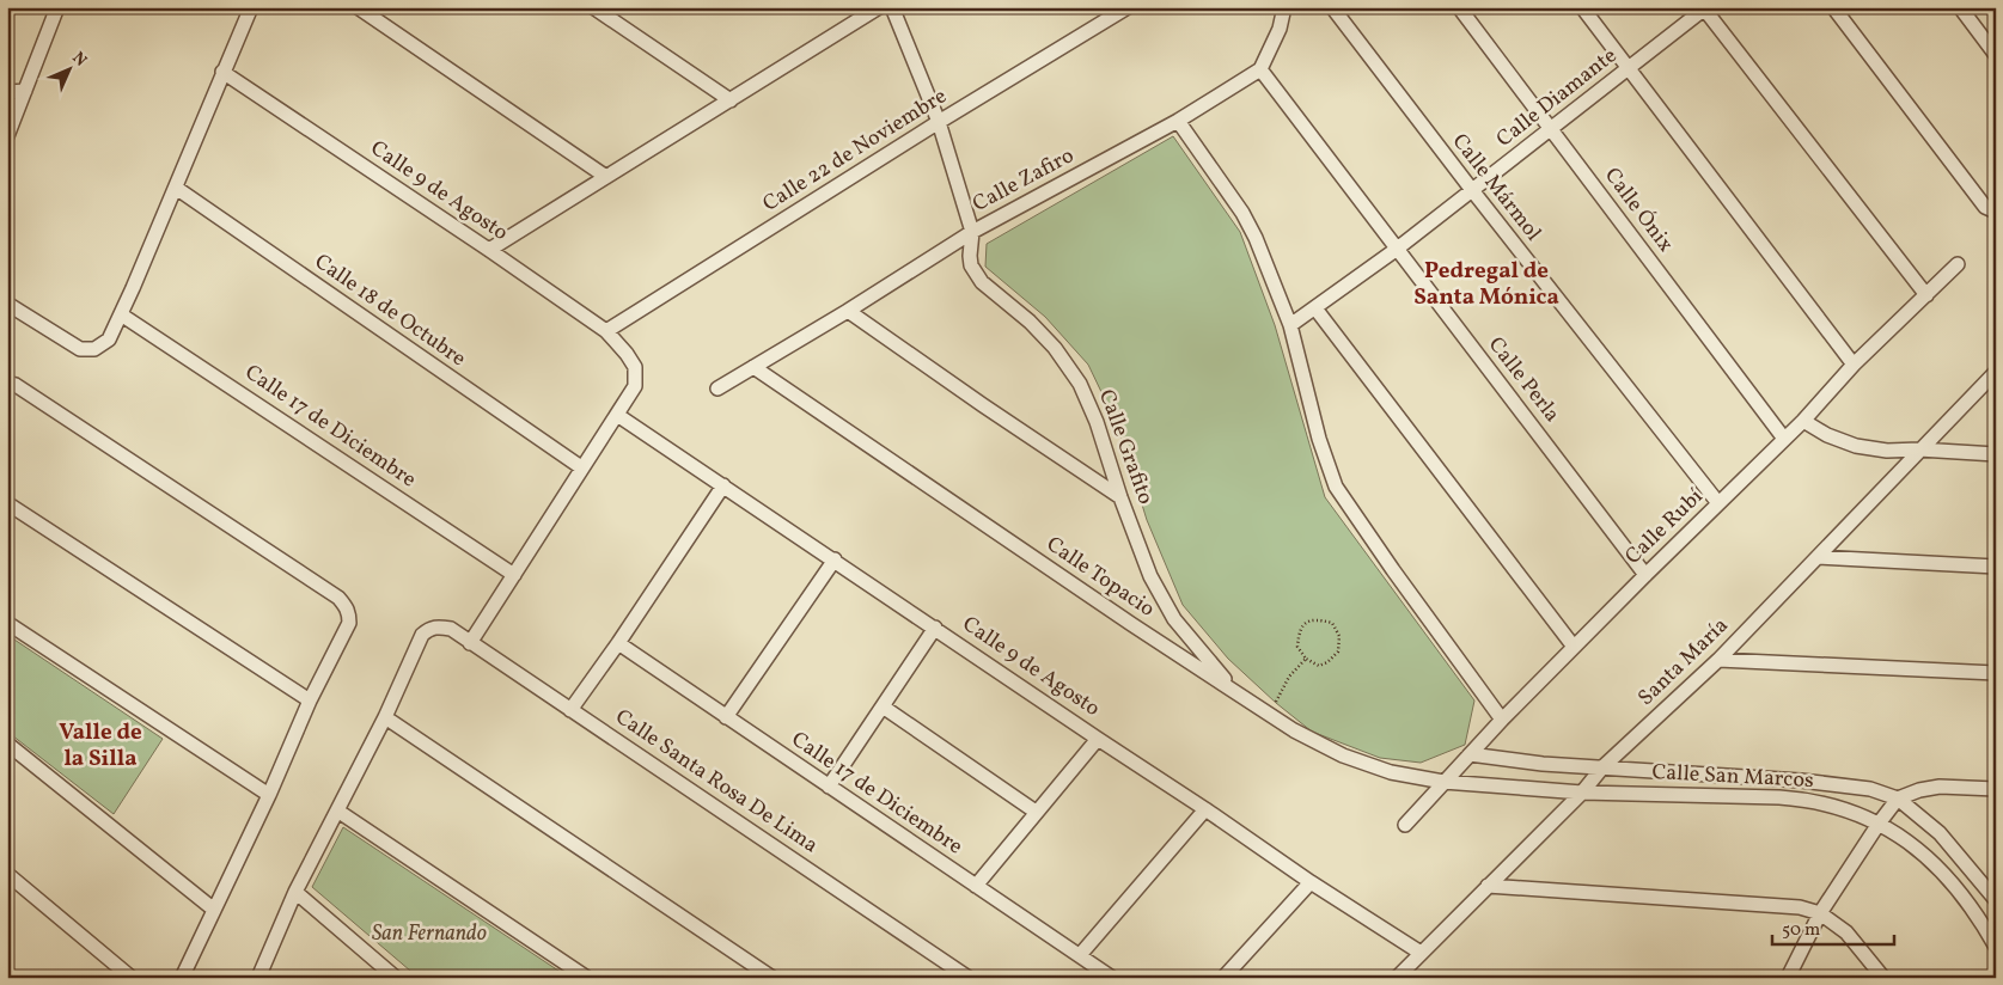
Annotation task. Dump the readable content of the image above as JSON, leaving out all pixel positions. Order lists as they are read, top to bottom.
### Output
{
  "streets": {
    "street": [
      "Calle Diamante",
      "Calle 22 de Noviembre",
      "Calle Zafiro",
      "Calle Mármol",
      "Calle 9 de Agosto",
      "Calle Ónix",
      "Calle 18 de Octubre",
      "Calle Perla",
      "Calle 17 de Diciembre",
      "Calle Grafito",
      "Calle Rubí",
      "Calle Topacio",
      "Santa María",
      "Calle San Marcos",
      "Calle Santa Rosa De Lima"
    ]
  },
  "crossings": [
    ["Calle Diamante", "Calle Mármol"],
    ["Calle Diamante", "Calle Ónix"],
    ["Calle Diamante", "Calle Perla"],
    ["Calle 22 de Noviembre", "Calle 9 de Agosto"],
    ["Calle Zafiro", "Calle Perla"],
    ["Calle Zafiro", "Calle Grafito"],
    ["Calle Zafiro", "Calle Topacio"],
    ["Calle Mármol", "Calle Rubí"],
    ["Calle 9 de Agosto", "Santa María"],
    ["Calle Ónix", "Calle Rubí"],
    ["Calle Perla", "Calle Rubí"],
    ["Calle Grafito", "Calle Topacio"],
    ["Calle Rubí", "Calle Topacio"],
    ["Calle Rubí", "Calle San Marcos"],
    ["Calle Topacio", "Calle San Marcos"],
    ["Santa María", "Calle San Marcos"]
  ],
  "districts": ["Pedregal de Santa Mónica", "Valle de la Silla"],
  "parks": ["San Fernando"],
  "scale_bar": "50 m",
  "north": "top right"
}
